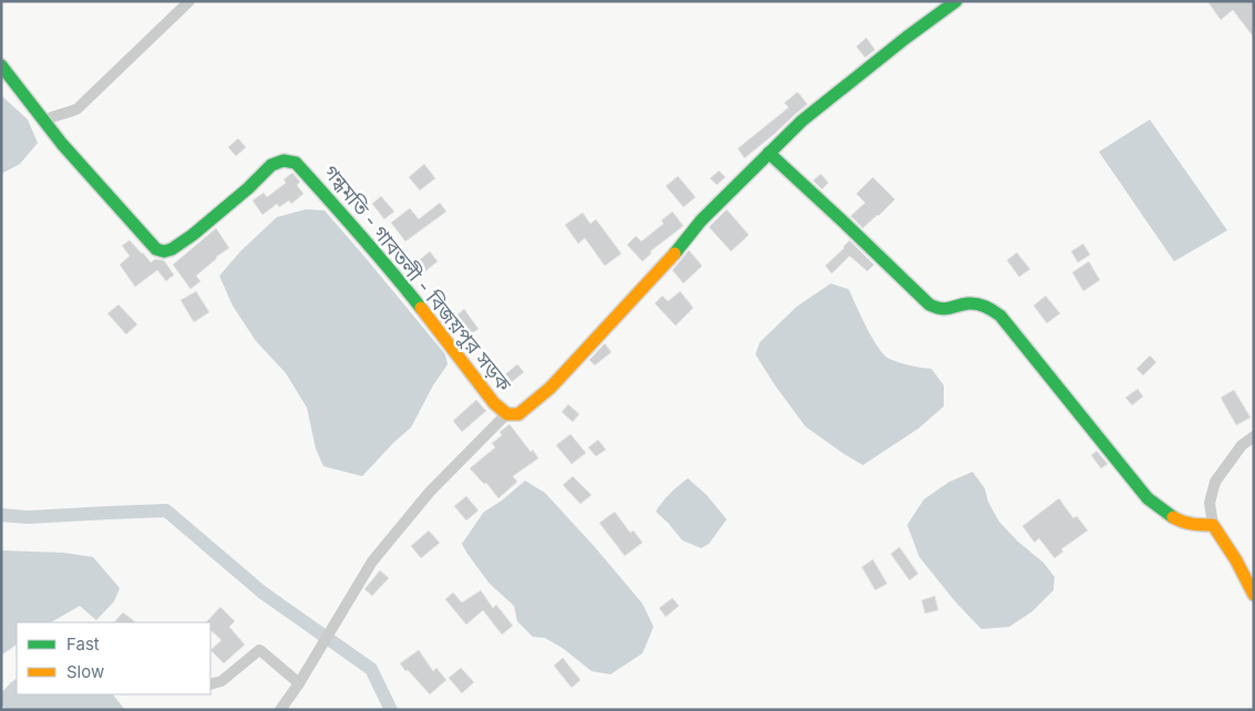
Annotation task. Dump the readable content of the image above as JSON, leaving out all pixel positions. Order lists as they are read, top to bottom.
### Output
{
  "streets": {
    "main road": ["গন্ধমতি - গাবতলী - বিজয়পুর সড়ক"]
  },
  "legend": ["Fast", "Slow"]
}
